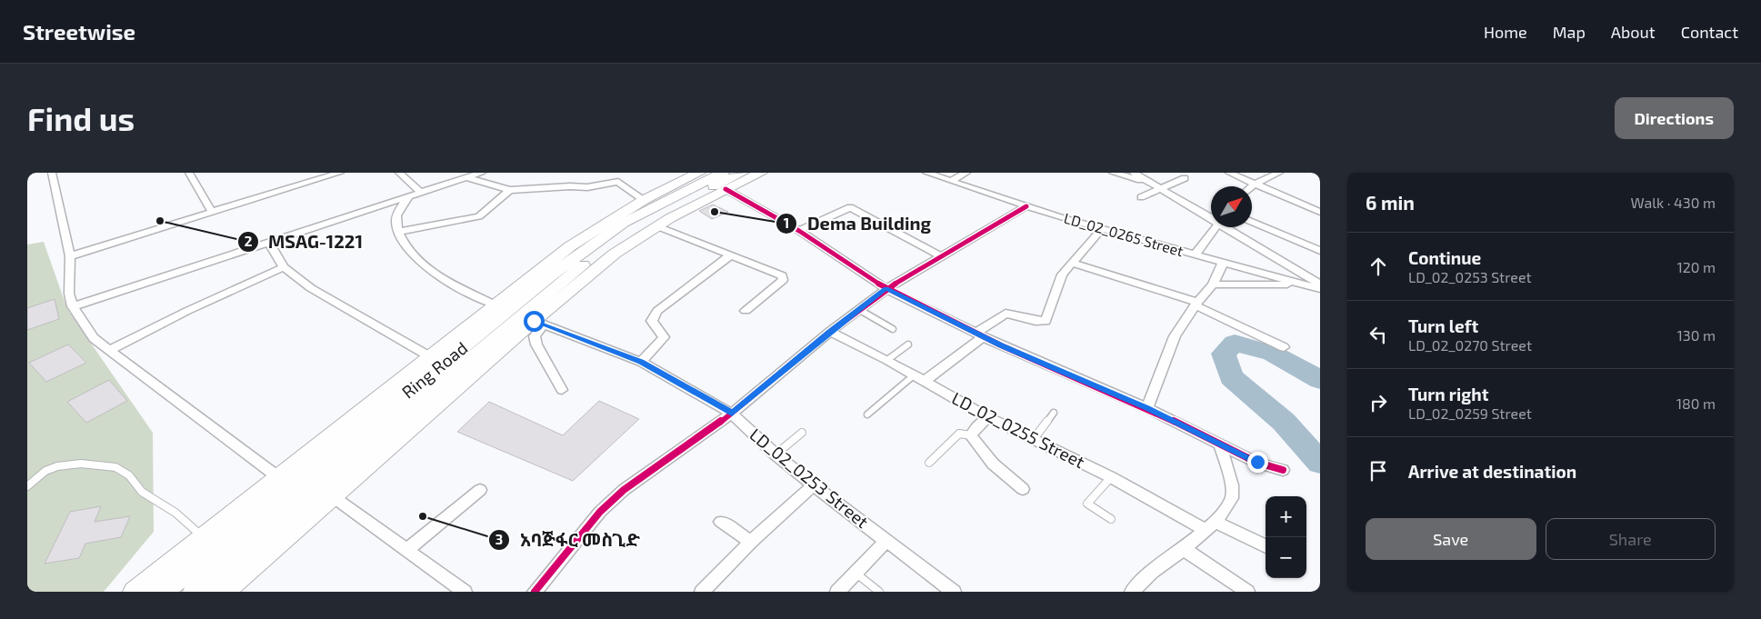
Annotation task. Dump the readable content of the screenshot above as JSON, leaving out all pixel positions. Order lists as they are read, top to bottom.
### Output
{
  "streets": {
    "main road": ["Ring Road"],
    "street": ["LD_02_0265 Street", "LD_02_0255 Street", "LD_02_0253 Street"]
  },
  "places": ["Dema Building", "MSAG-1221", "አባጅፋር መስጊድ"],
  "north": "top right",
  "page": {
    "header": "Streetwise",
    "nav": [
      "Home",
      "Map",
      "About",
      "Contact"
    ],
    "buttons": [
      "Directions",
      ["Save", "Share"]
    ],
    "title": "Find us",
    "heading": ["6 min", "Walk · 430 m"],
    "list": [
      ["Continue", "LD_02_0253 Street", "120 m"],
      ["Turn left", "LD_02_0270 Street", "130 m"],
      ["Turn right", "LD_02_0259 Street", "180 m"],
      "Arrive at destination"
    ],
    "map_buttons": ["+", "−"]
  }
}
